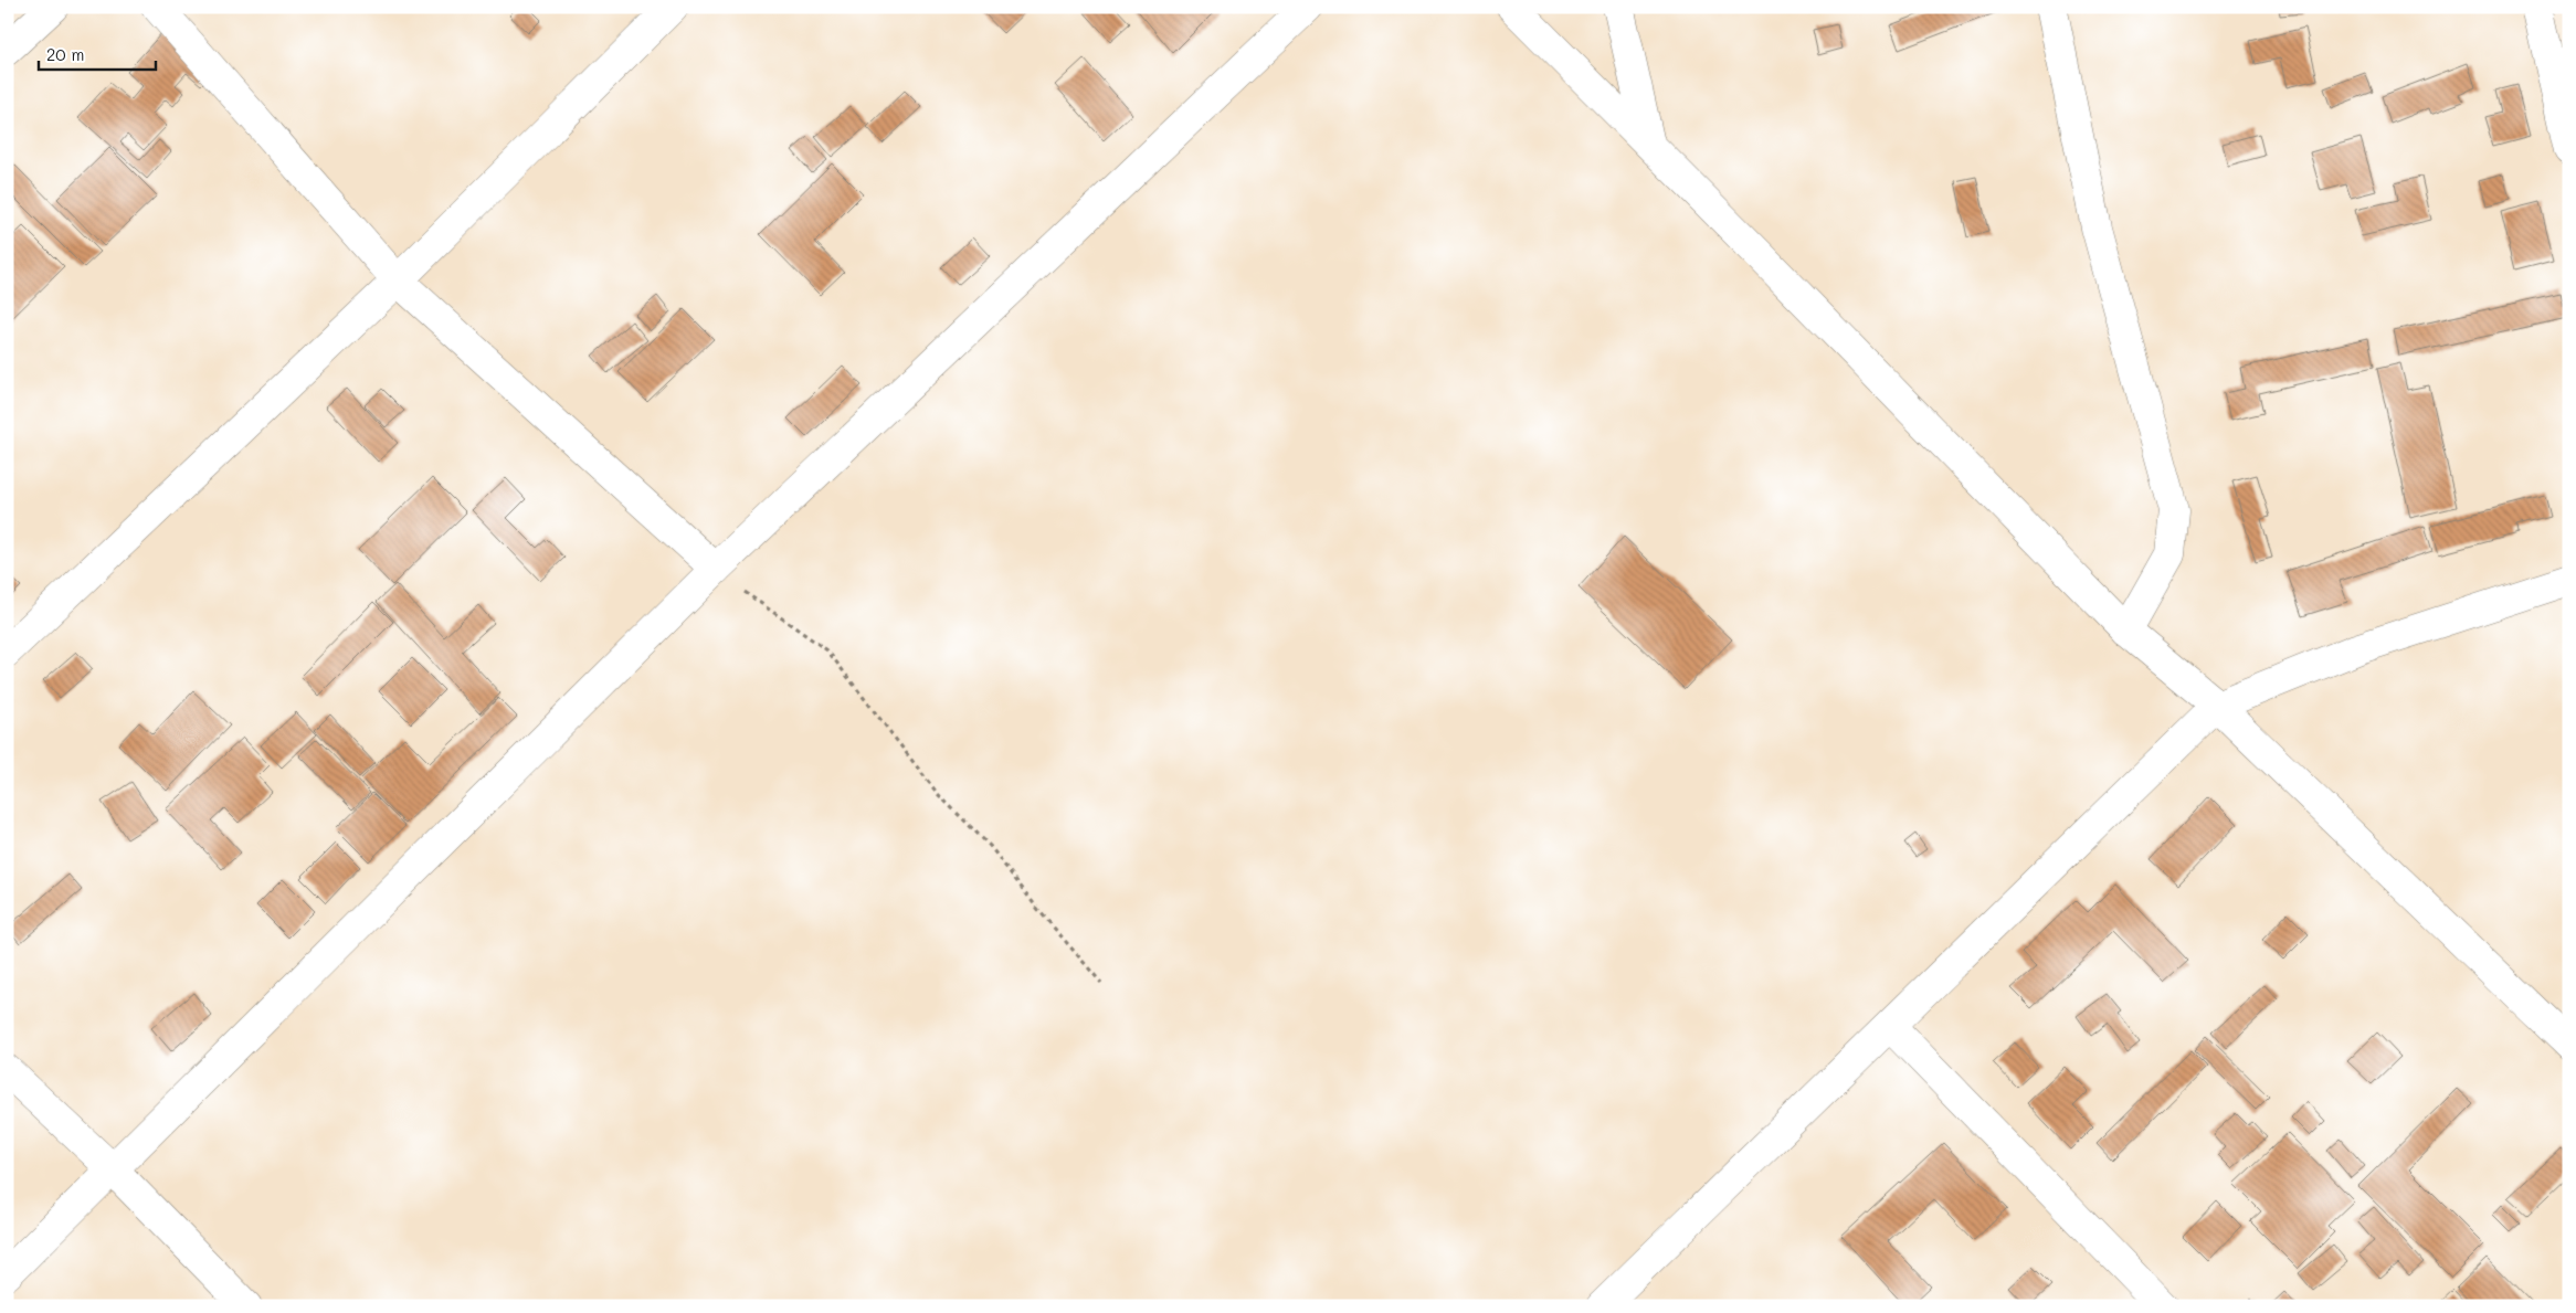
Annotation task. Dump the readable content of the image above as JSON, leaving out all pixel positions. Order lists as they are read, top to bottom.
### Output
{
  "scale_bar": "20 m"
}
